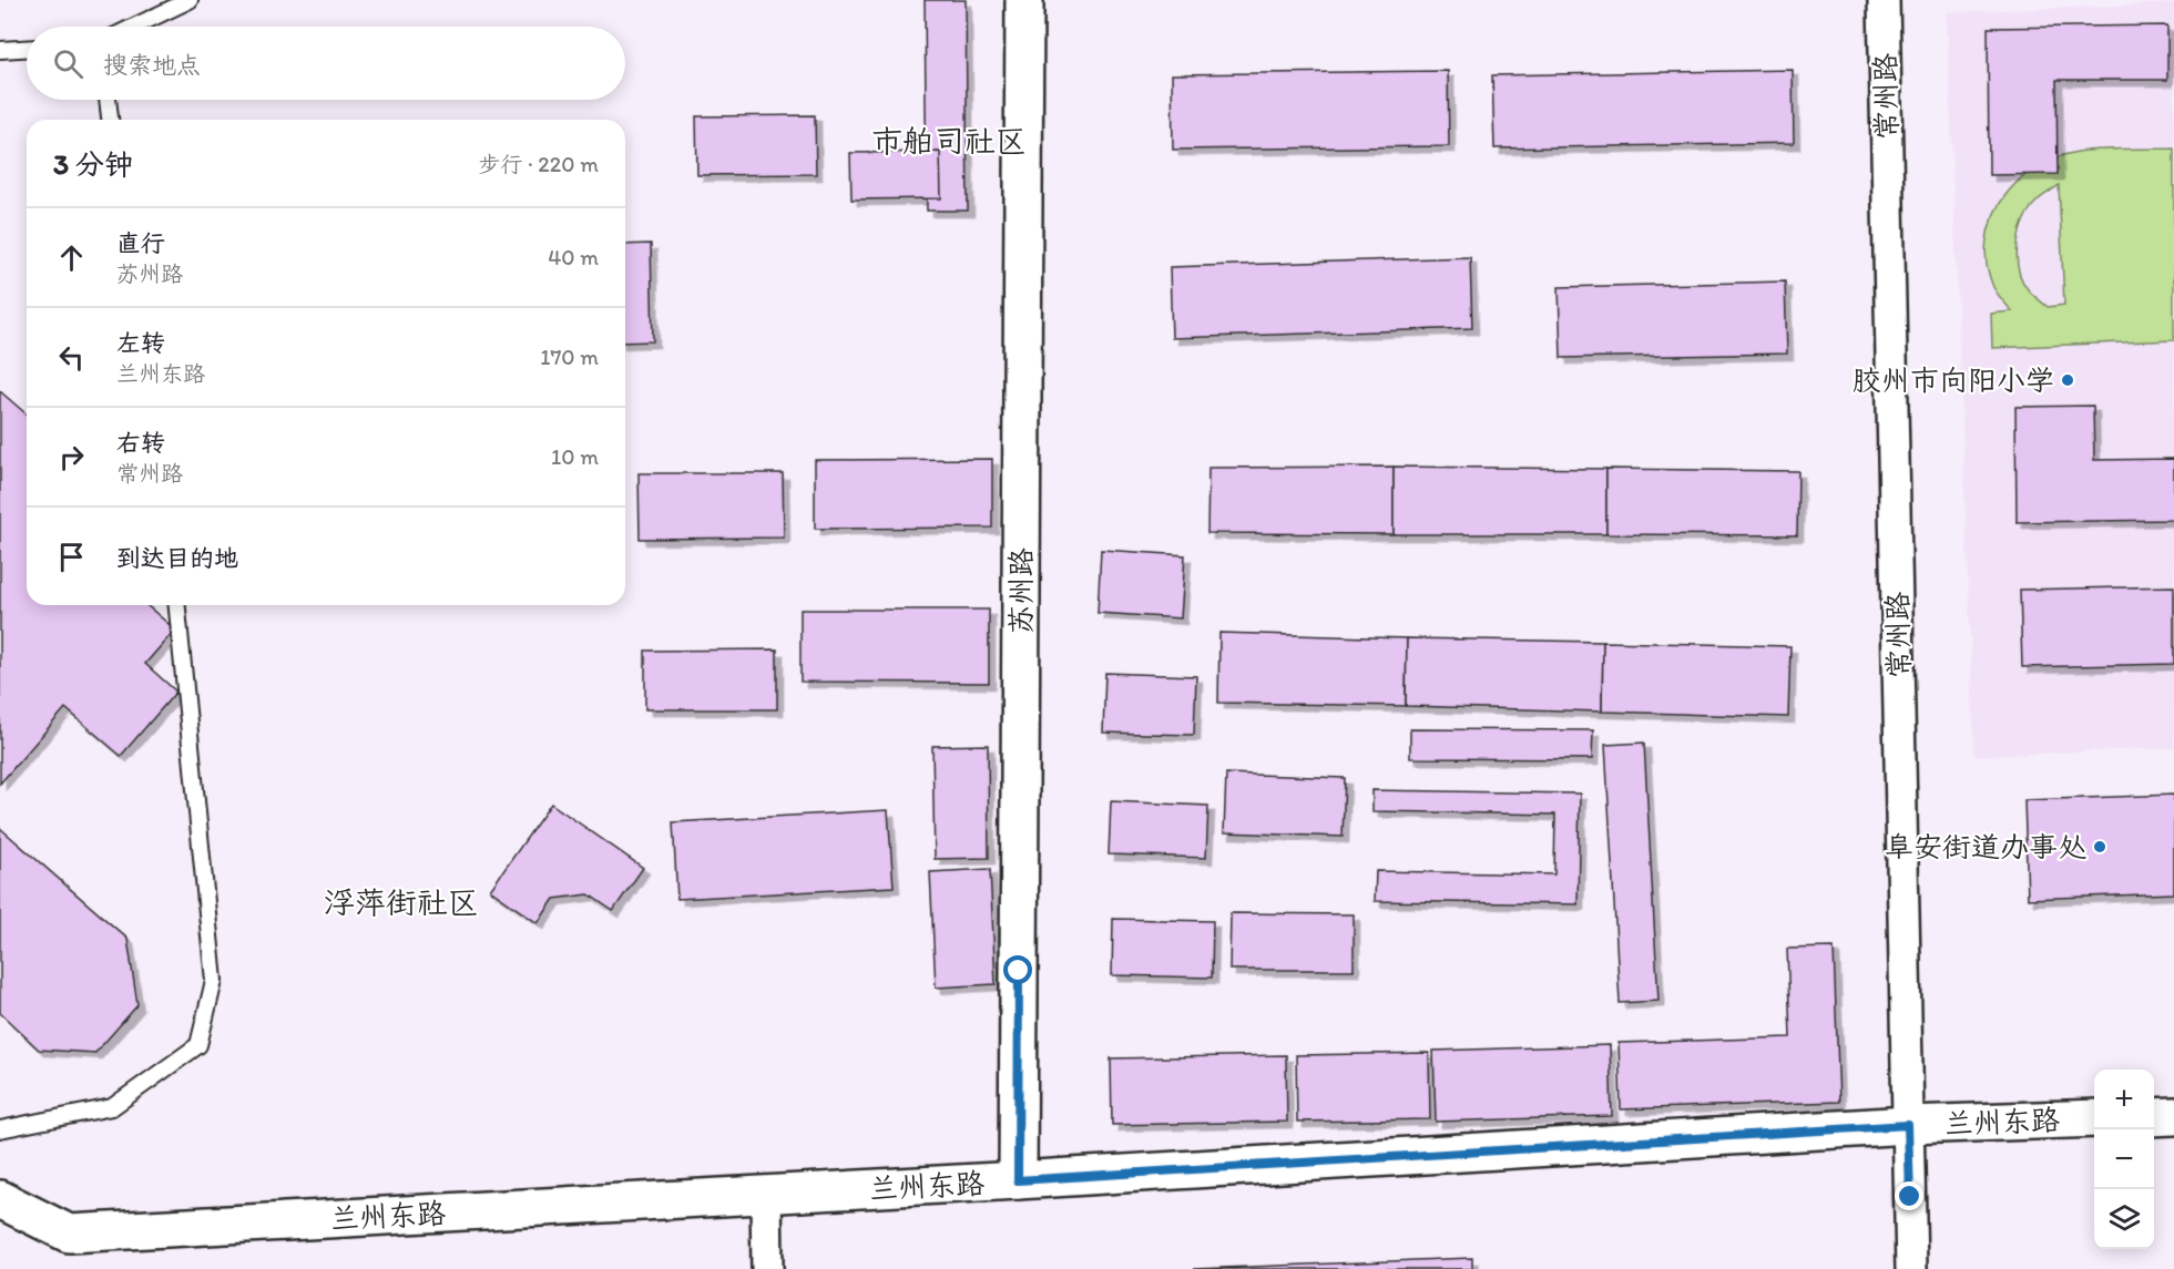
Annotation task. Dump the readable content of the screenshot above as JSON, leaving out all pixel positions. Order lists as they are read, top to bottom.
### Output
{
  "streets": {
    "main road": ["苏州路", "兰州东路"],
    "street": ["常州路"]
  },
  "crossings": [
    ["常州路", "兰州东路"],
    ["苏州路", "兰州东路"]
  ],
  "districts": ["市舶司社区", "浮萍街社区"],
  "places": ["胶州市向阳小学", "阜安街道办事处"],
  "page": {
    "search": "搜索地点",
    "heading": ["3 分钟", "步行 · 220 m"],
    "list": [
      ["直行", "苏州路", "40 m"],
      ["左转", "兰州东路", "170 m"],
      ["右转", "常州路", "10 m"],
      "到达目的地"
    ],
    "map_buttons": ["+", "−"]
  }
}
